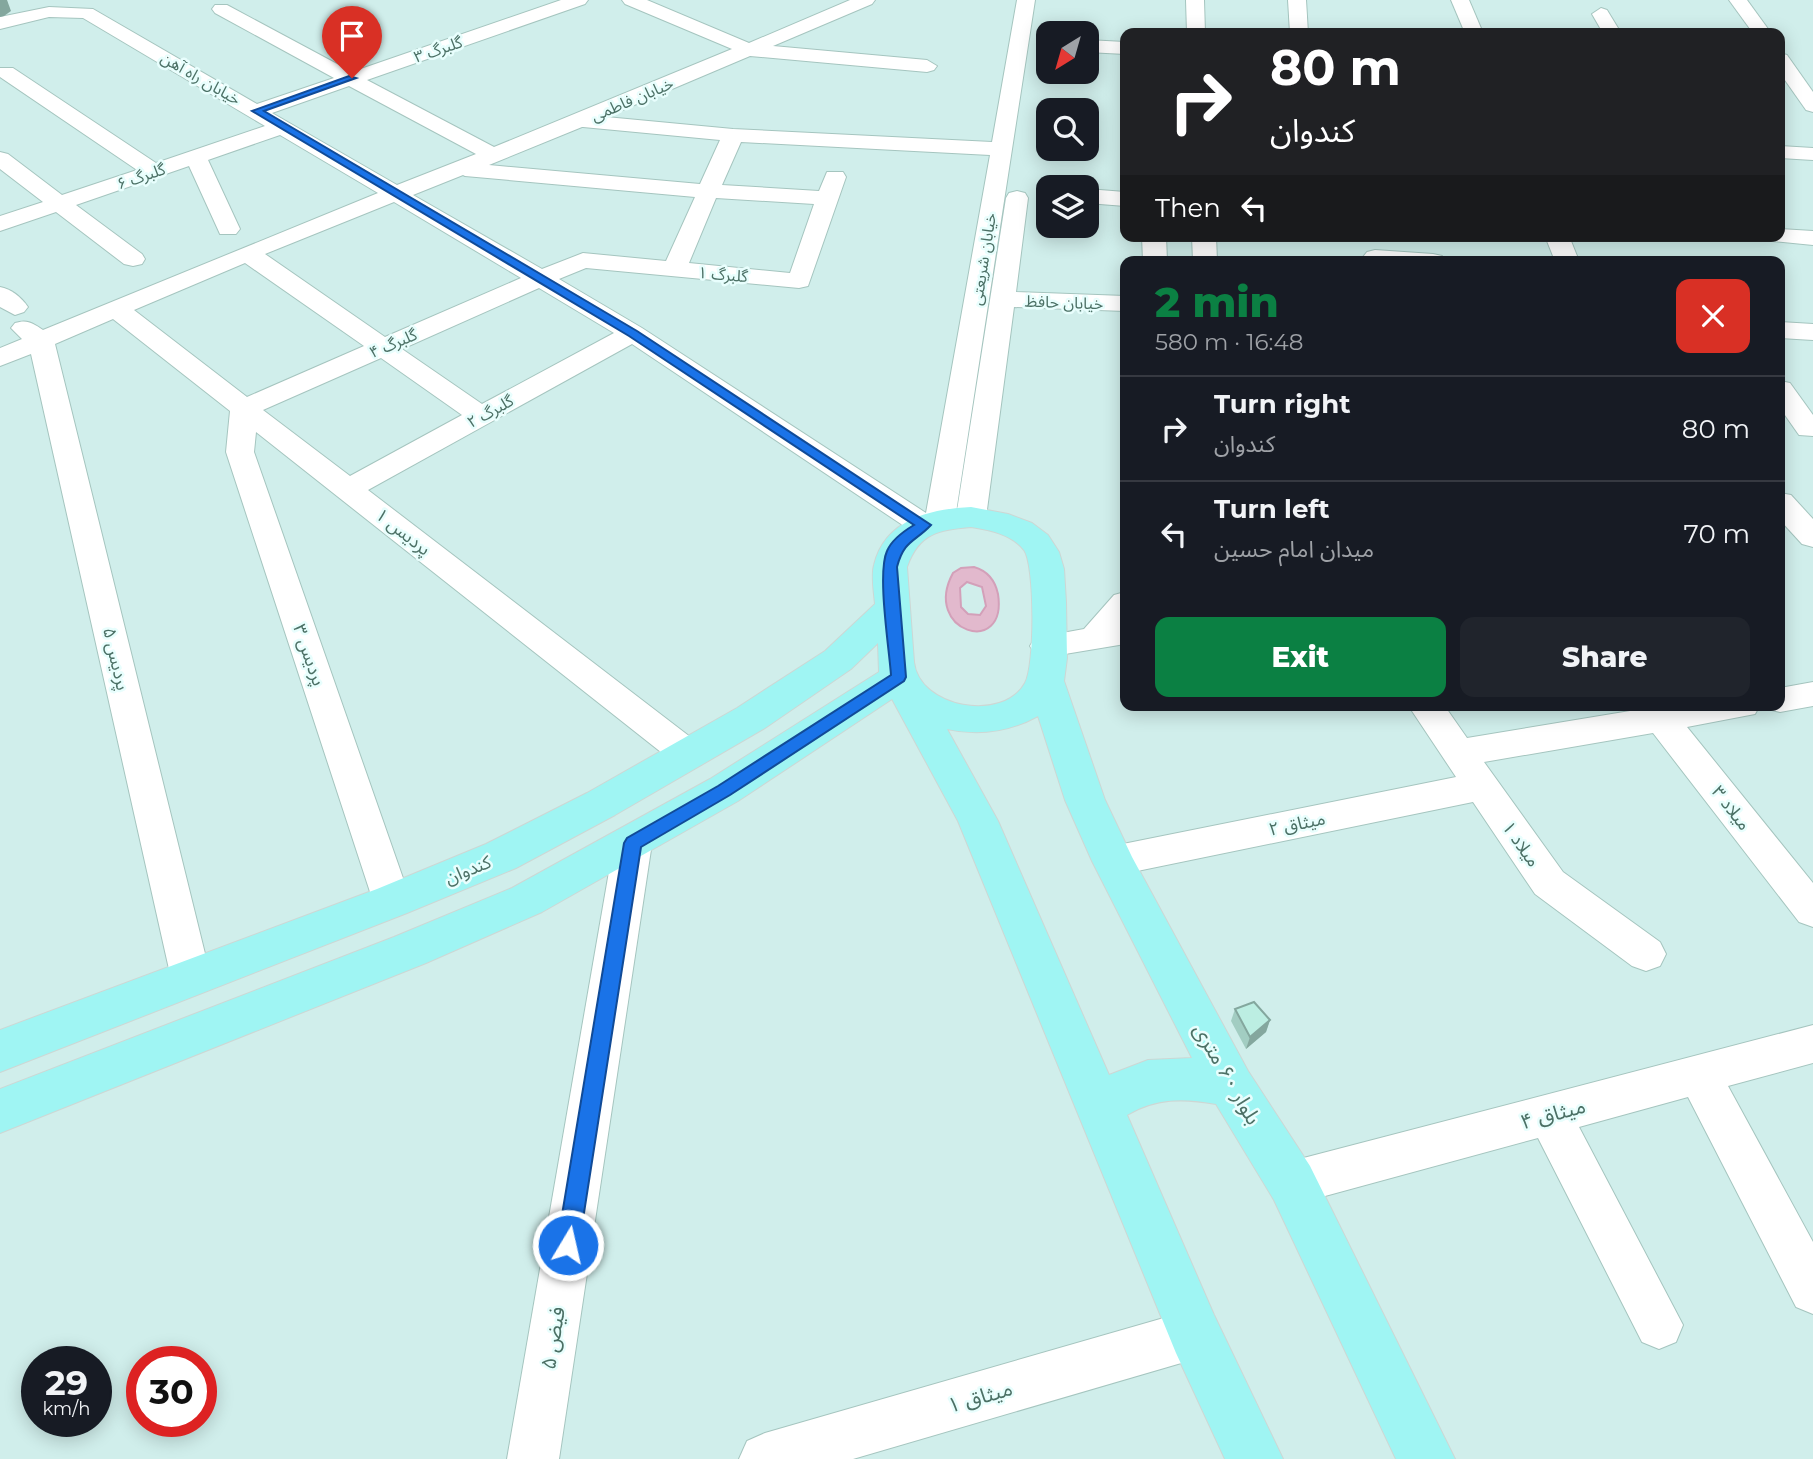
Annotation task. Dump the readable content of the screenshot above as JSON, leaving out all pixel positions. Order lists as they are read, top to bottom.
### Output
{
  "streets": {
    "main road": ["کندوان", "بلوار ۶۰ متری"],
    "street": [
      "گلبرگ ۳",
      "خیابان راه آهن",
      "خیابان فاطمی",
      "گلبرگ ۶",
      "خیابان شریعتی",
      "گلبرگ ۱",
      "خیابان حافظ",
      "گلبرگ ۴",
      "گلبرگ ۲",
      "پردیس ۱",
      "پردیس ۳",
      "پردیس ۵",
      "میلاد ۳",
      "میثاق ۲",
      "میلاد ۱",
      "میثاق ۴",
      "فیض ۵",
      "میثاق ۱"
    ]
  },
  "crossings": [
    ["گلبرگ ۳", "خیابان راه آهن"],
    ["خیابان راه آهن", "خیابان فاطمی"],
    ["خیابان راه آهن", "گلبرگ ۶"],
    ["خیابان راه آهن", "خیابان شریعتی"],
    ["خیابان راه آهن", "گلبرگ ۱"],
    ["خیابان راه آهن", "گلبرگ ۴"],
    ["خیابان راه آهن", "گلبرگ ۲"],
    ["خیابان راه آهن", "کندوان"],
    ["خیابان راه آهن", "بلوار ۶۰ متری"],
    ["خیابان شریعتی", "خیابان حافظ"],
    ["خیابان شریعتی", "کندوان"],
    ["خیابان شریعتی", "بلوار ۶۰ متری"],
    ["گلبرگ ۱", "گلبرگ ۴"],
    ["گلبرگ ۴", "پردیس ۱"],
    ["گلبرگ ۴", "پردیس ۳"],
    ["گلبرگ ۲", "پردیس ۱"],
    ["پردیس ۱", "پردیس ۳"],
    ["پردیس ۱", "کندوان"],
    ["پردیس ۳", "کندوان"],
    ["پردیس ۵", "کندوان"],
    ["میثاق ۲", "میلاد ۱"],
    ["میثاق ۲", "بلوار ۶۰ متری"],
    ["کندوان", "بلوار ۶۰ متری"],
    ["بلوار ۶۰ متری", "میثاق ۴"]
  ],
  "north": "bottom left",
  "page": {
    "turn": ["80 m", "کندوان"],
    "then": "Then",
    "heading": ["2 min", "580 m · 16:48"],
    "list": [
      {
        "name": "Turn right",
        "note": "کندوان",
        "value": "80 m"
      },
      {
        "name": "Turn left",
        "note": "میدان امام حسین",
        "value": "70 m"
      }
    ],
    "buttons": ["Exit", "Share"],
    "speed": "29 km/h",
    "limit": "30"
  }
}
